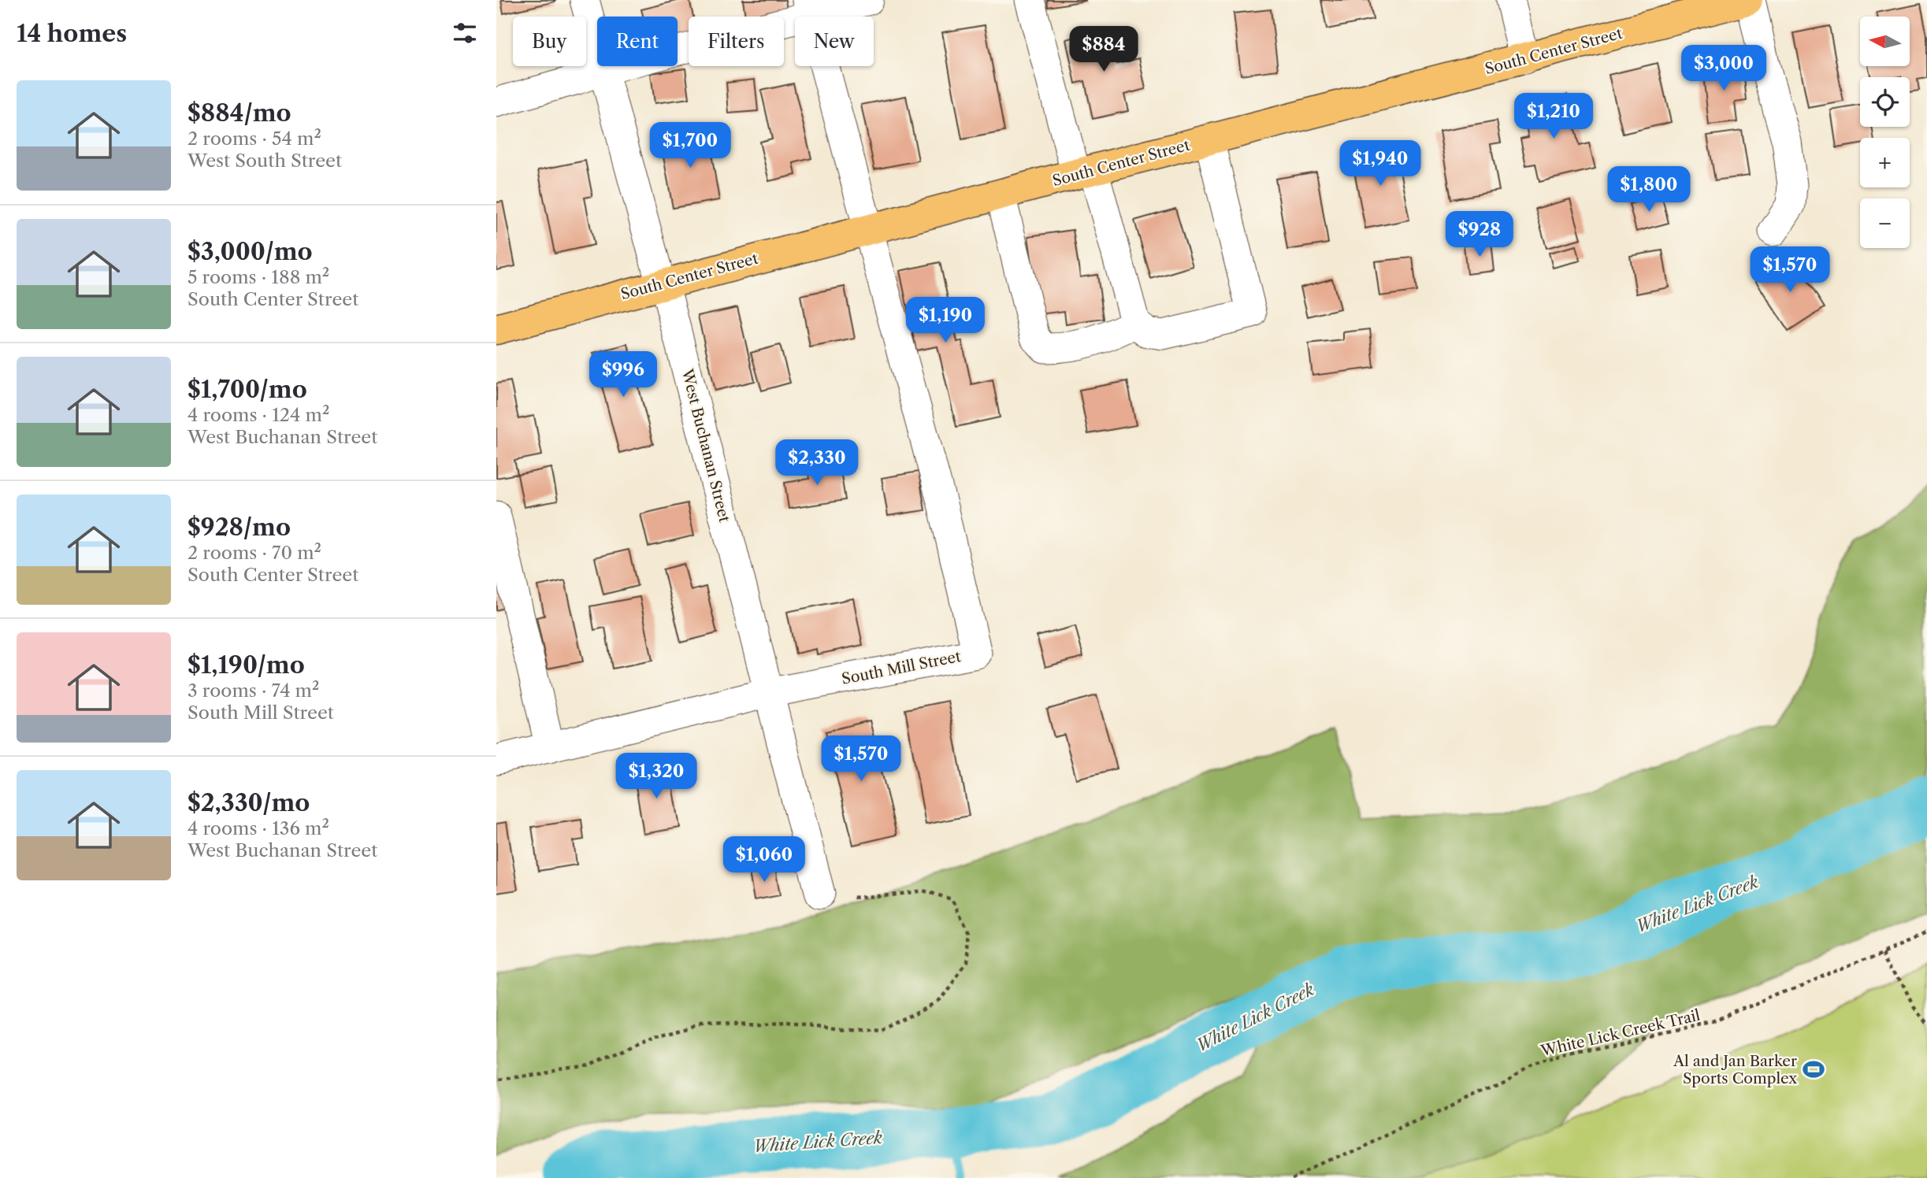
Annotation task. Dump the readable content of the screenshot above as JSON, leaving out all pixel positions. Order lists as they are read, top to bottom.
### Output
{
  "streets": {
    "main road": ["South Center Street"],
    "street": ["West Buchanan Street", "South Mill Street"],
    "path": ["White Lick Creek Trail"]
  },
  "crossings": [
    ["South Center Street", "West Buchanan Street"],
    ["South Center Street", "South Mill Street"],
    ["West Buchanan Street", "South Mill Street"]
  ],
  "water": ["White Lick Creek"],
  "places": {
    "sports": ["Al and Jan Barker Sports Complex"]
  },
  "north": "left",
  "page": {
    "heading": "14 homes",
    "map_buttons": ["+", "−"],
    "chip": [
      "Buy",
      "Rent",
      "Filters",
      "New"
    ],
    "price": [
      "$884",
      "$3,000",
      "$1,210",
      "$1,700",
      "$1,940",
      "$1,800",
      "$928",
      "$1,570",
      "$1,190",
      "$996",
      "$2,330",
      "$1,570",
      "$1,320",
      "$1,060"
    ],
    "list": [
      {
        "name": "$884/mo",
        "note": "2 rooms · 54 m² · West South Street"
      },
      {
        "name": "$3,000/mo",
        "note": "5 rooms · 188 m² · South Center Street"
      },
      {
        "name": "$1,700/mo",
        "note": "4 rooms · 124 m² · West Buchanan Street"
      },
      {
        "name": "$928/mo",
        "note": "2 rooms · 70 m² · South Center Street"
      },
      {
        "name": "$1,190/mo",
        "note": "3 rooms · 74 m² · South Mill Street"
      },
      {
        "name": "$2,330/mo",
        "note": "4 rooms · 136 m² · West Buchanan Street"
      }
    ]
  }
}
